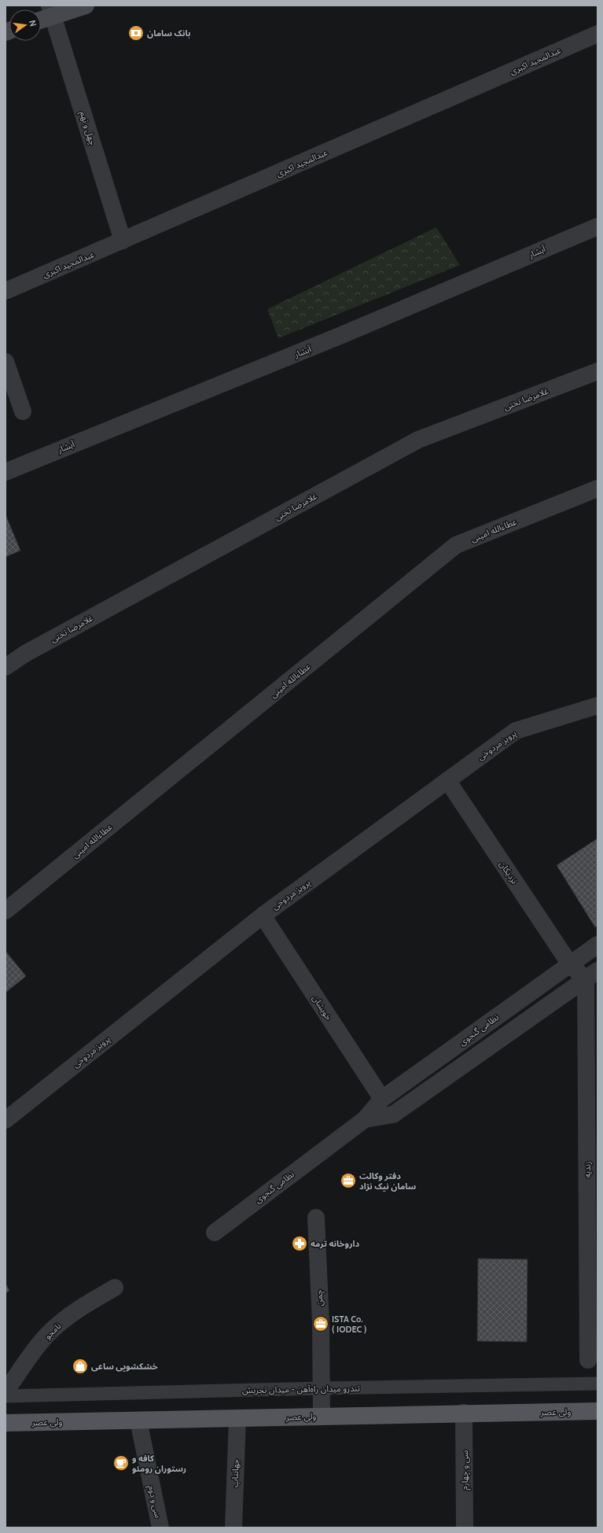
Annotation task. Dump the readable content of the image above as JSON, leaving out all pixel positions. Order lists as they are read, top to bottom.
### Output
{
  "streets": {
    "main road": ["ولی عصر"],
    "street": [
      "عبدالمجید اکبری",
      "چهل و نهم",
      "آبشار",
      "غلامرضا تختی",
      "عطاءالله امینی",
      "پرویز مردوخی",
      "نزدیکان",
      "خویشان",
      "نظامی گنجوی",
      "زندیه",
      "چمن",
      "نامجو",
      "سی و چهارم",
      "جهانتاب",
      "سی و دوم"
    ],
    "lane": ["تندرو میدان راه‌آهن - میدان تجریش"]
  },
  "crossings": [
    ["عبدالمجید اکبری", "چهل و نهم"],
    ["پرویز مردوخی", "نزدیکان"],
    ["پرویز مردوخی", "خویشان"],
    ["نزدیکان", "نظامی گنجوی"],
    ["نزدیکان", "زندیه"],
    ["خویشان", "نظامی گنجوی"],
    ["نظامی گنجوی", "زندیه"],
    ["چمن", "تندرو میدان راه‌آهن - میدان تجریش"],
    ["چمن", "ولی عصر"],
    ["ولی عصر", "سی و چهارم"],
    ["ولی عصر", "جهانتاب"],
    ["ولی عصر", "سی و دوم"]
  ],
  "places": {
    "bank": ["بانک سامان"],
    "office": ["دفتر وکالت سامان نیک نژاد", "ISTA Co. ( IODEC )"],
    "pharmacy": ["داروخانه ترمه"],
    "shop": ["خشکشویی ساعی"],
    "cafe": ["کافه و رستوران رومئو"]
  },
  "north": "right"
}
